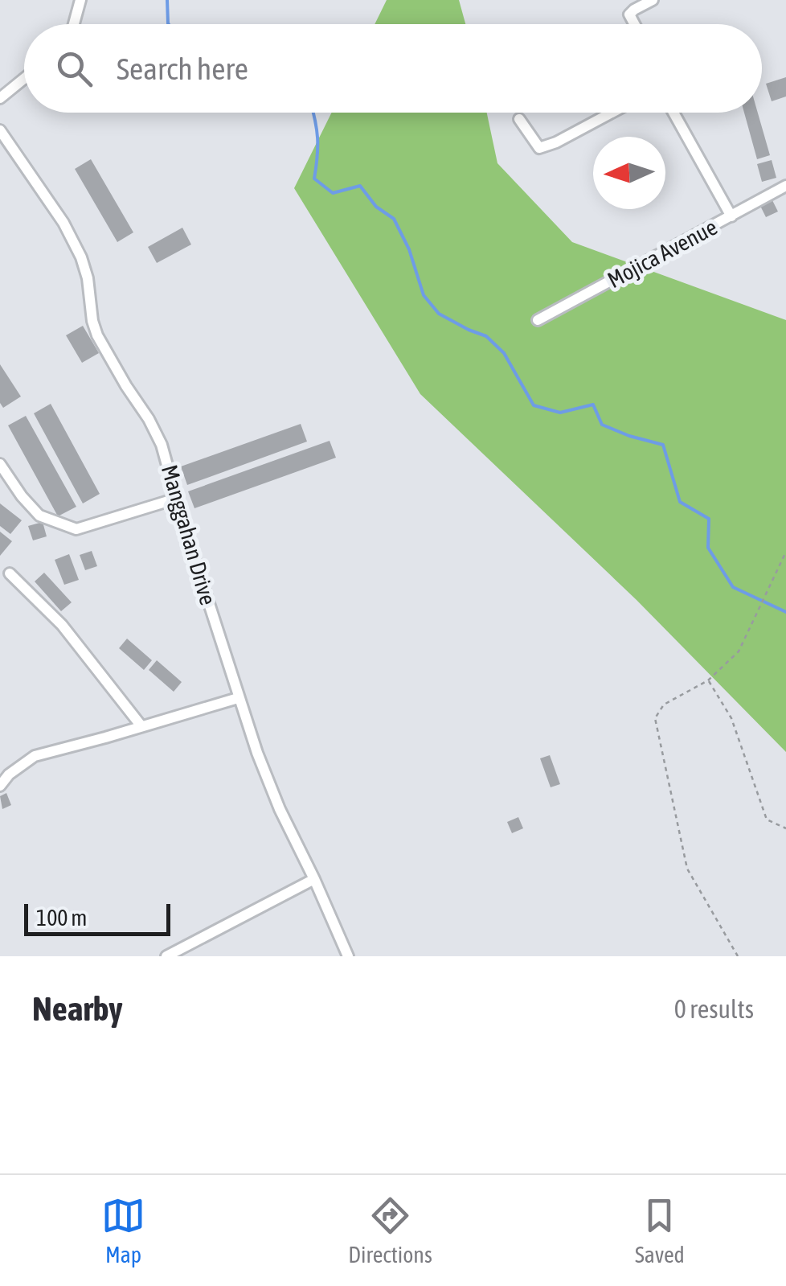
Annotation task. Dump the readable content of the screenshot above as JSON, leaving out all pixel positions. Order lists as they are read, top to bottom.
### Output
{
  "streets": {
    "street": ["Mojica Avenue", "Manggahan Drive"]
  },
  "scale_bar": "100 m",
  "north": "left",
  "page": {
    "search": "Search here",
    "scale": "100 m",
    "heading": ["Nearby", "0 results"],
    "nav": ["Map", "Directions", "Saved"]
  }
}
